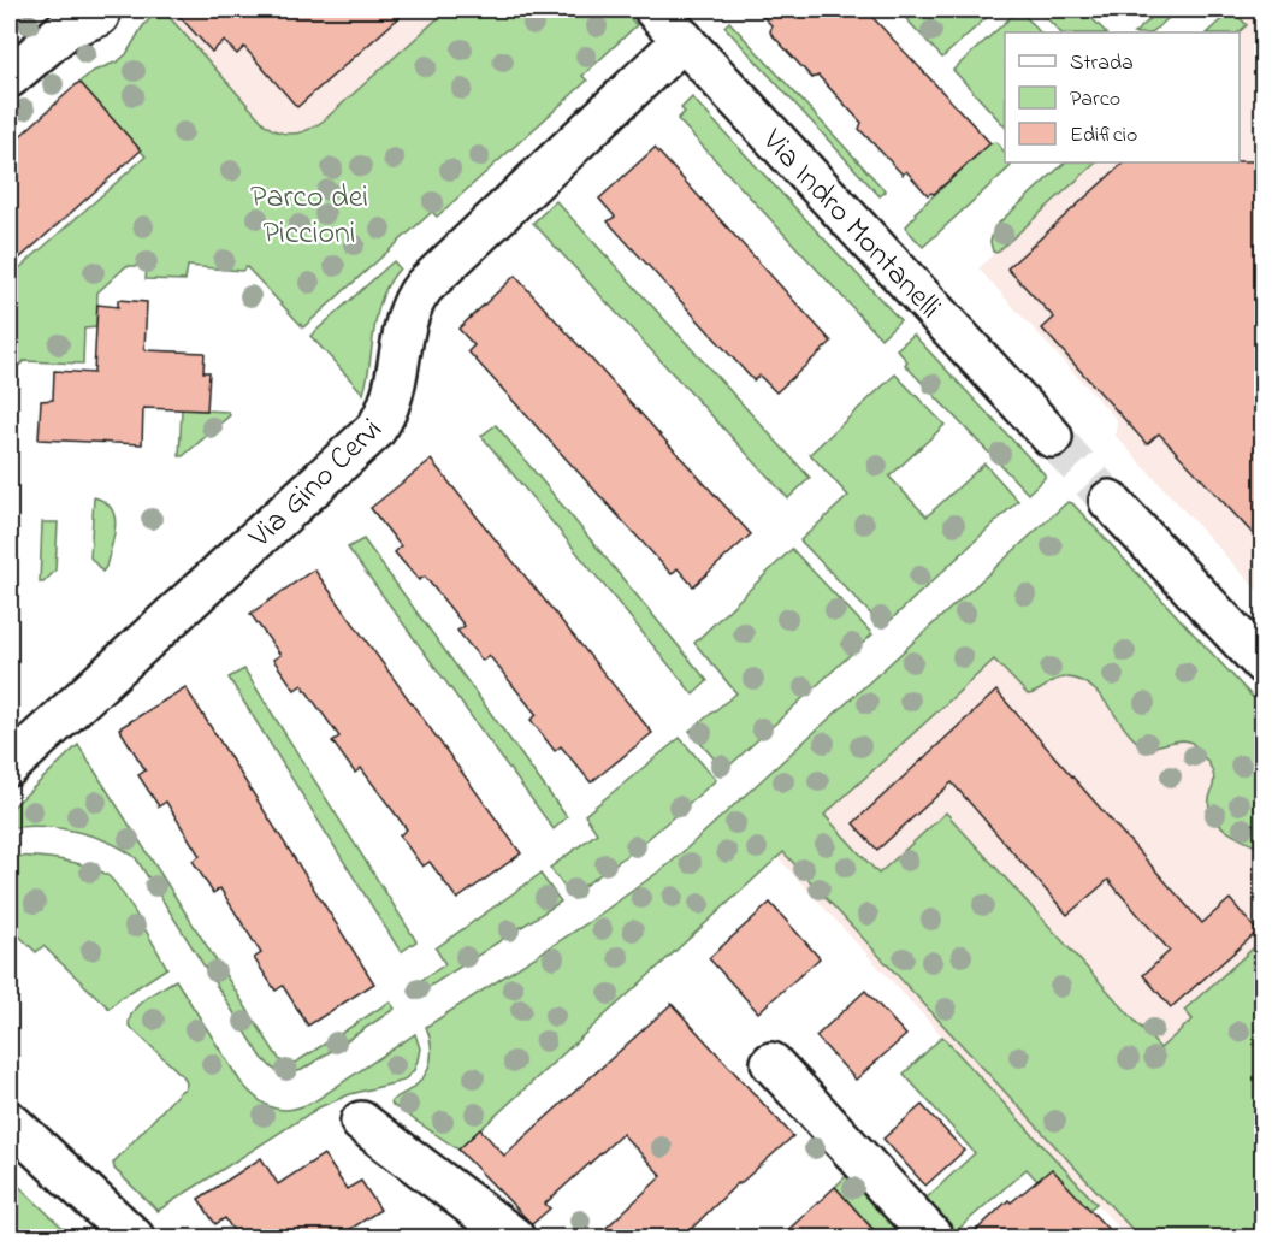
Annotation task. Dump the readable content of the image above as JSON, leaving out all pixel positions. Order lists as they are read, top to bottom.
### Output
{
  "streets": {
    "street": ["Via Indro Montanelli", "Via Gino Cervi"]
  },
  "crossings": [
    ["Via Indro Montanelli", "Via Gino Cervi"]
  ],
  "parks": ["Parco dei Piccioni"],
  "legend": ["Strada", "Parco", "Edificio"]
}
